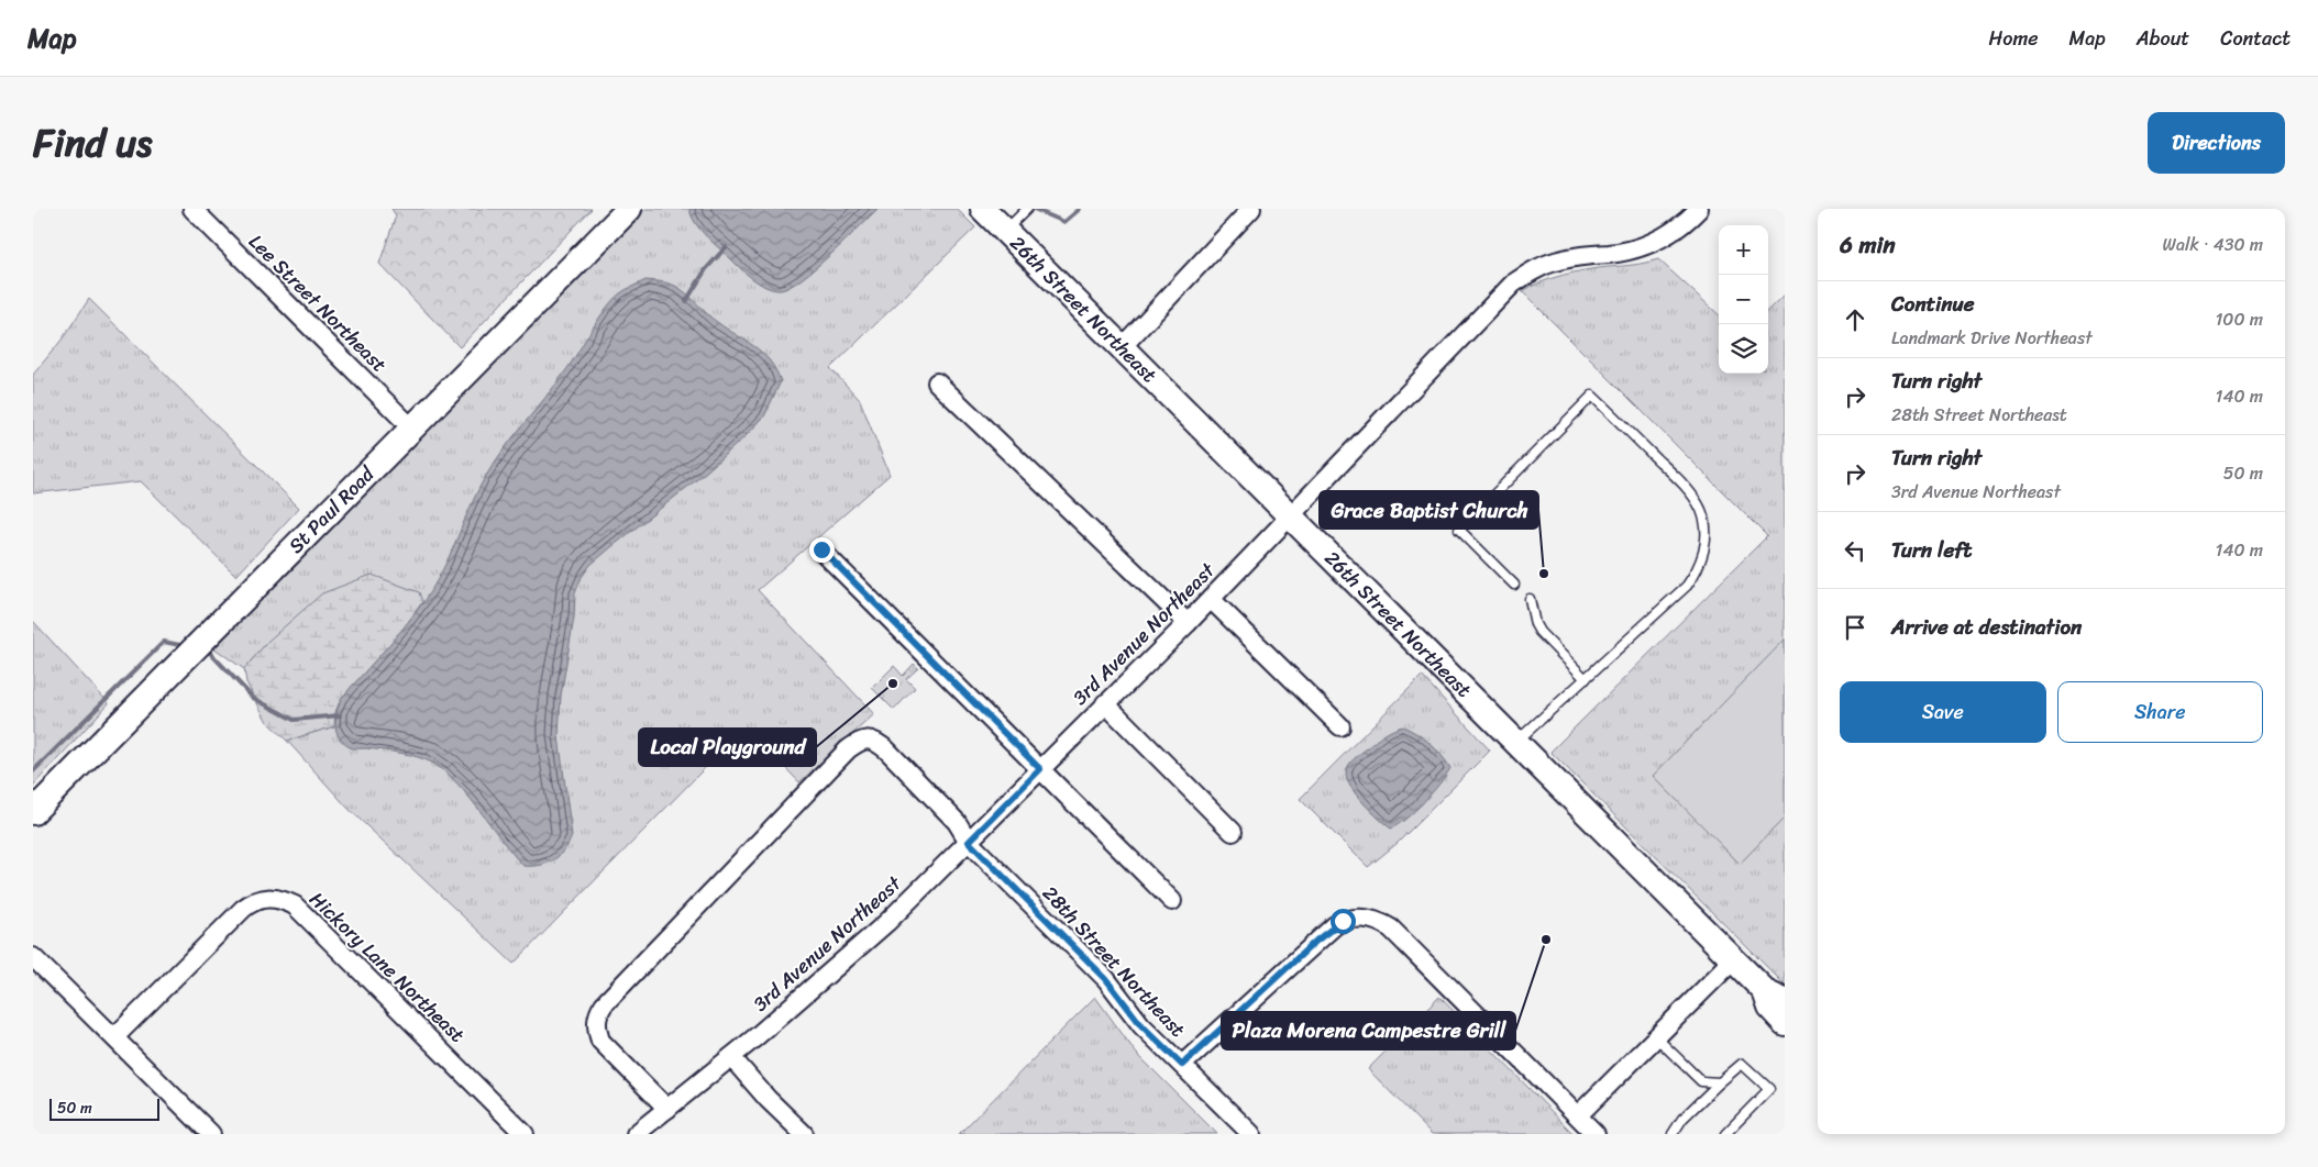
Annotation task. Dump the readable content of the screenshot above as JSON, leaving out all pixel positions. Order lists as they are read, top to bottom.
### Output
{
  "streets": {
    "main road": ["26th Street Northeast", "St Paul Road"],
    "street": [
      "Lee Street Northeast",
      "3rd Avenue Northeast",
      "28th Street Northeast",
      "Hickory Lane Northeast"
    ]
  },
  "crossings": [
    ["Lee Street Northeast", "St Paul Road"],
    ["26th Street Northeast", "3rd Avenue Northeast"],
    ["3rd Avenue Northeast", "28th Street Northeast"]
  ],
  "places": ["Grace Baptist Church", "Local Playground", "Plaza Morena Campestre Grill"],
  "scale_bar": "50 m",
  "page": {
    "header": "Map",
    "nav": [
      "Home",
      "Map",
      "About",
      "Contact"
    ],
    "title": "Find us",
    "buttons": [
      "Directions",
      ["Save", "Share"]
    ],
    "heading": ["6 min", "Walk · 430 m"],
    "map_buttons": ["+", "−"],
    "list": [
      ["Continue", "Landmark Drive Northeast", "100 m"],
      ["Turn right", "28th Street Northeast", "140 m"],
      ["Turn right", "3rd Avenue Northeast", "50 m"],
      ["Turn left", "140 m"],
      "Arrive at destination"
    ],
    "scale": "50 m"
  }
}
